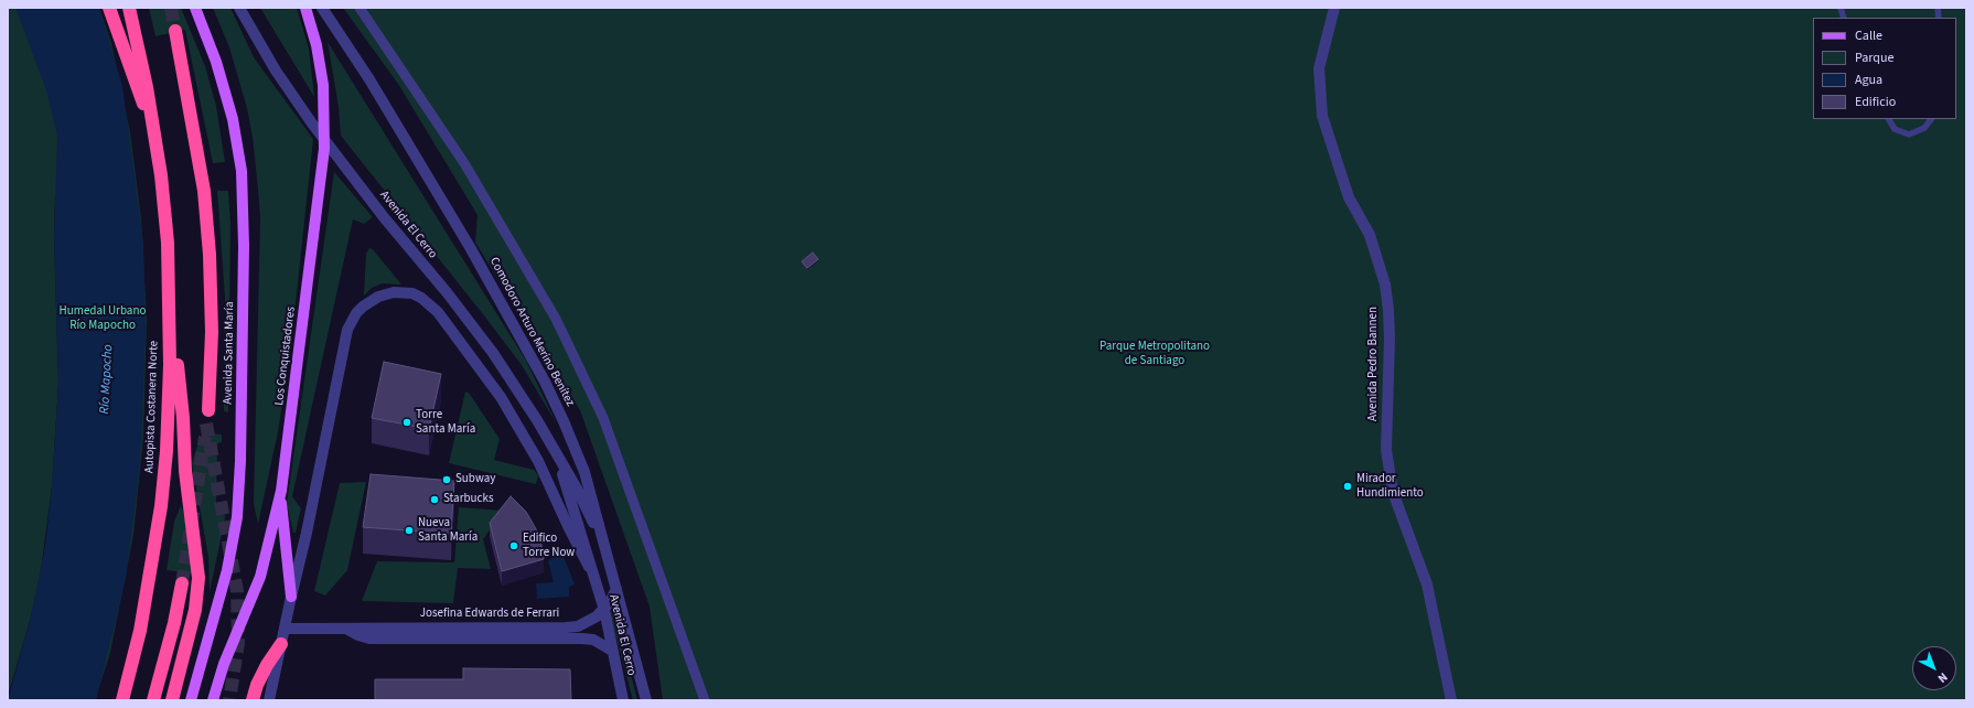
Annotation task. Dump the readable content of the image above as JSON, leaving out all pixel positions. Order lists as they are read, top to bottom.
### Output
{
  "streets": {
    "highway": ["Autopista Costanera Norte"],
    "main road": ["Avenida Santa María", "Los Conquistadores"],
    "street": [
      "Avenida El Cerro",
      "Comodoro Arturo Merino Benítez",
      "Avenida Pedro Bannen",
      "Josefina Edwards de Ferrari"
    ]
  },
  "crossings": [
    ["Avenida El Cerro", "Comodoro Arturo Merino Benítez"],
    ["Avenida El Cerro", "Josefina Edwards de Ferrari"],
    ["Comodoro Arturo Merino Benítez", "Josefina Edwards de Ferrari"]
  ],
  "water": ["Río Mapocho"],
  "parks": ["Humedal Urbano Río Mapocho", "Parque Metropolitano de Santiago"],
  "places": [
    "Torre Santa María",
    "Subway",
    "Mirador Hundimiento",
    "Starbucks",
    "Nueva Santa María",
    "Edifico Torre Now"
  ],
  "legend": [
    "Calle",
    "Parque",
    "Agua",
    "Edificio"
  ],
  "north": "bottom right"
}
